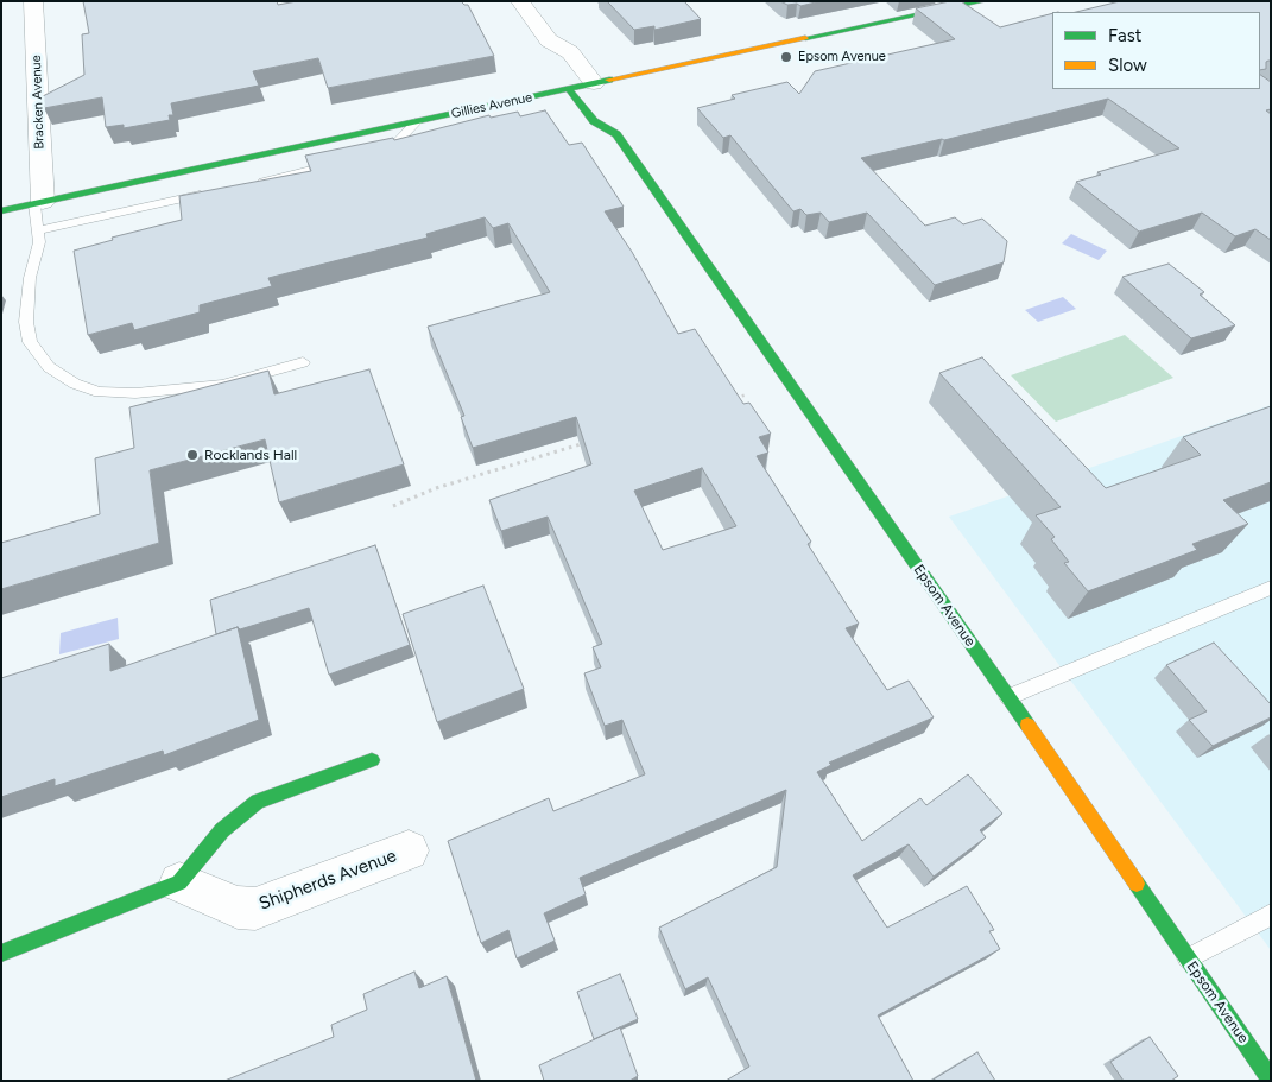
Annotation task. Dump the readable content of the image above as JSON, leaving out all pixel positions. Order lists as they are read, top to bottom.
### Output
{
  "streets": {
    "street": [
      "Bracken Avenue",
      "Gillies Avenue",
      "Epsom Avenue",
      "Shipherds Avenue"
    ]
  },
  "crossings": [
    ["Bracken Avenue", "Gillies Avenue"],
    ["Gillies Avenue", "Epsom Avenue"]
  ],
  "places": ["Epsom Avenue", "Rocklands Hall"],
  "legend": ["Fast", "Slow"]
}
